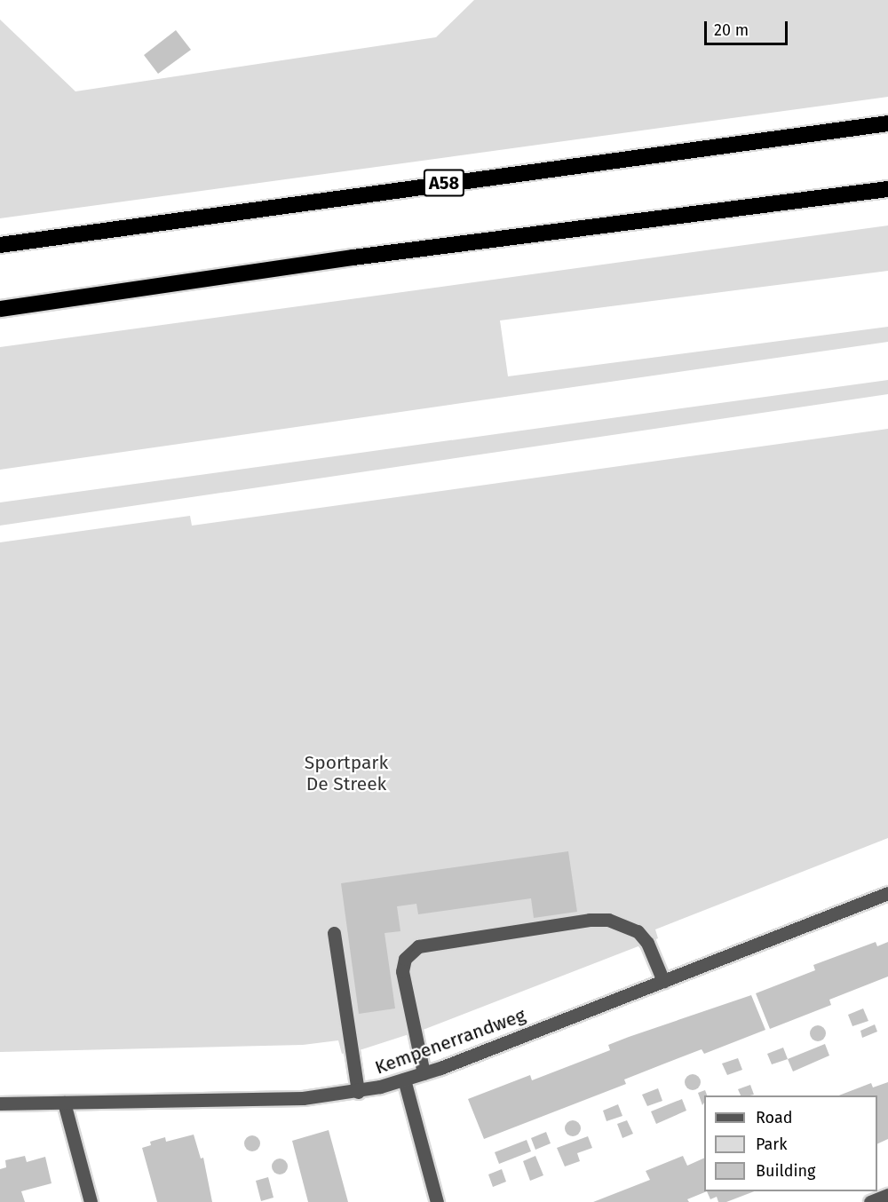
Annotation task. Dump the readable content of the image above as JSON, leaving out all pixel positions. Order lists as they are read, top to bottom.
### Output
{
  "streets": {
    "highway": ["A58"],
    "street": ["Kempenerrandweg"]
  },
  "parks": ["Sportpark De Streek"],
  "legend": ["Road", "Park", "Building"],
  "scale_bar": "20 m"
}
